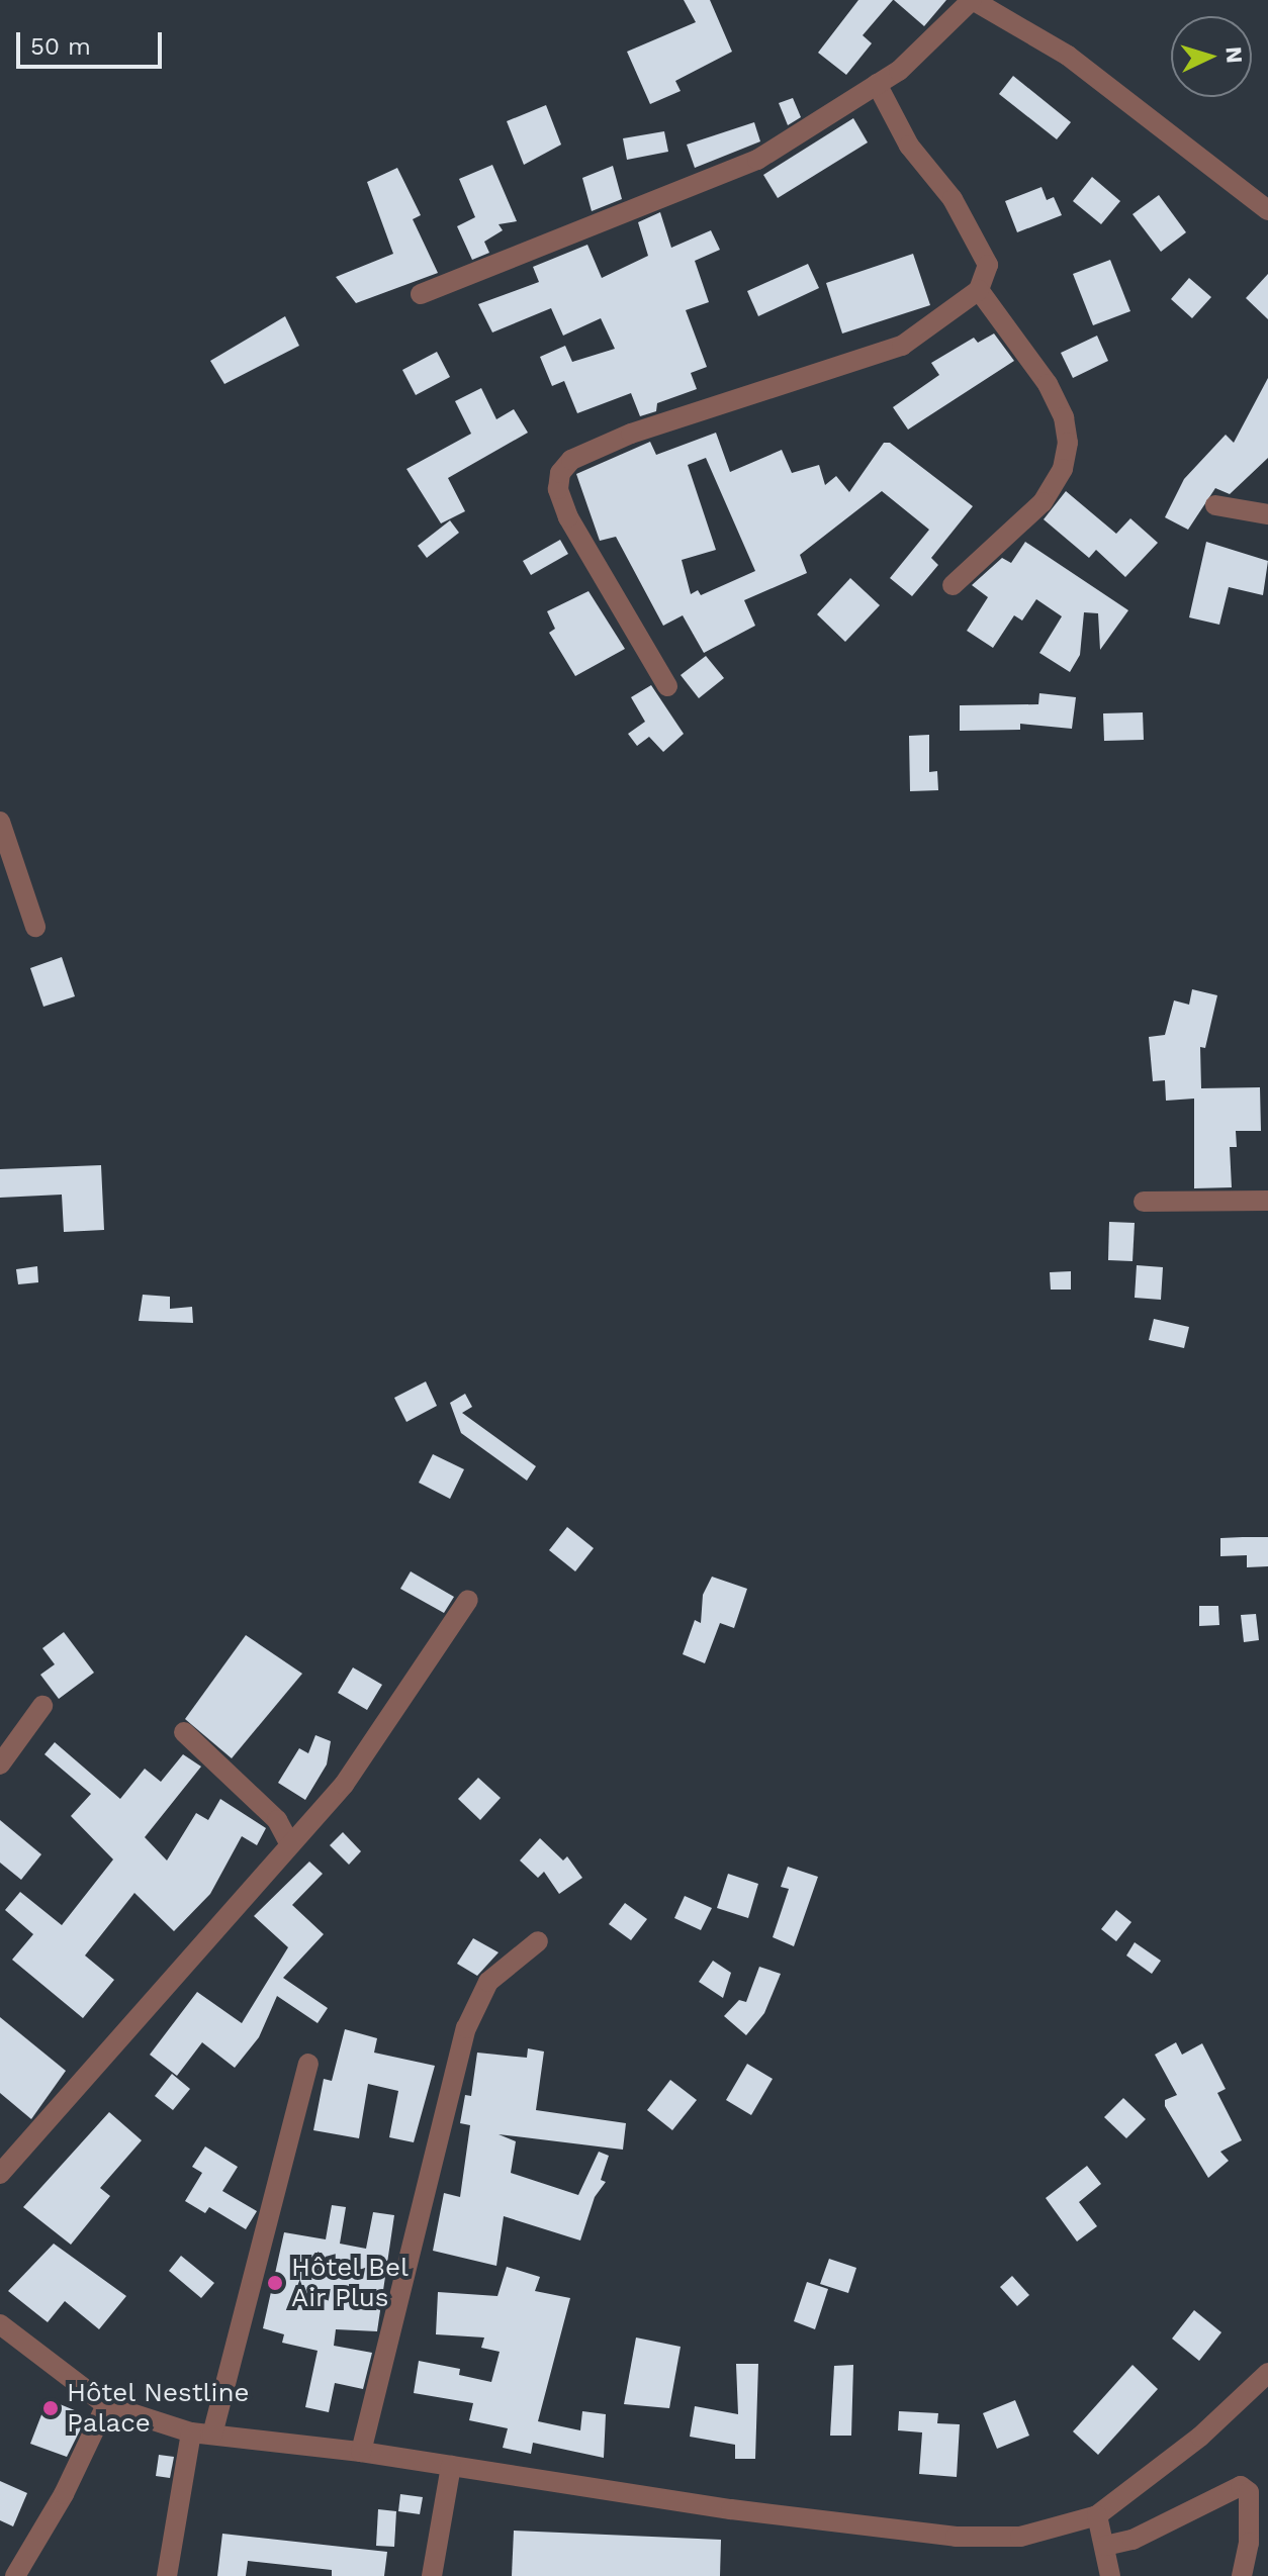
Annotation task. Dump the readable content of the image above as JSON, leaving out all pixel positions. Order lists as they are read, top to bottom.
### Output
{
  "places": ["Hôtel Bel Air Plus", "Hôtel Nestline Palace"],
  "scale_bar": "50 m",
  "north": "right"
}
